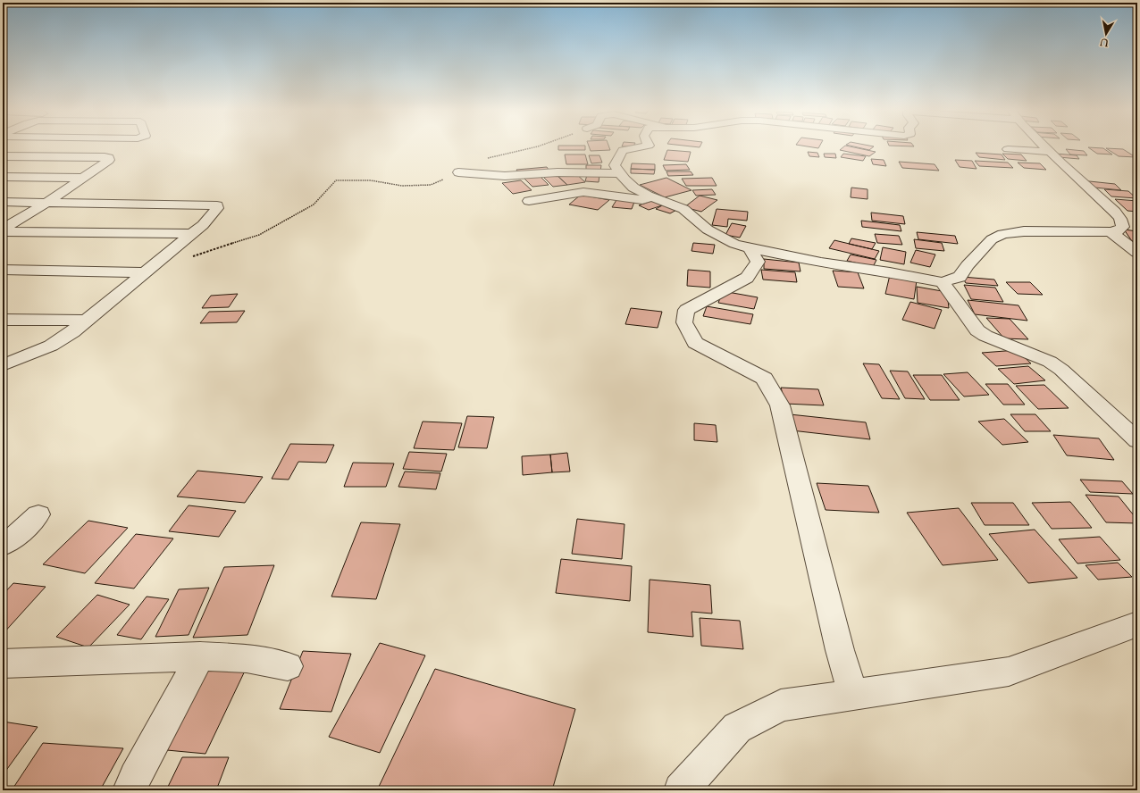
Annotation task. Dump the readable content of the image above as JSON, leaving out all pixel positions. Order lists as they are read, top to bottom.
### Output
{
  "north": "bottom"
}
